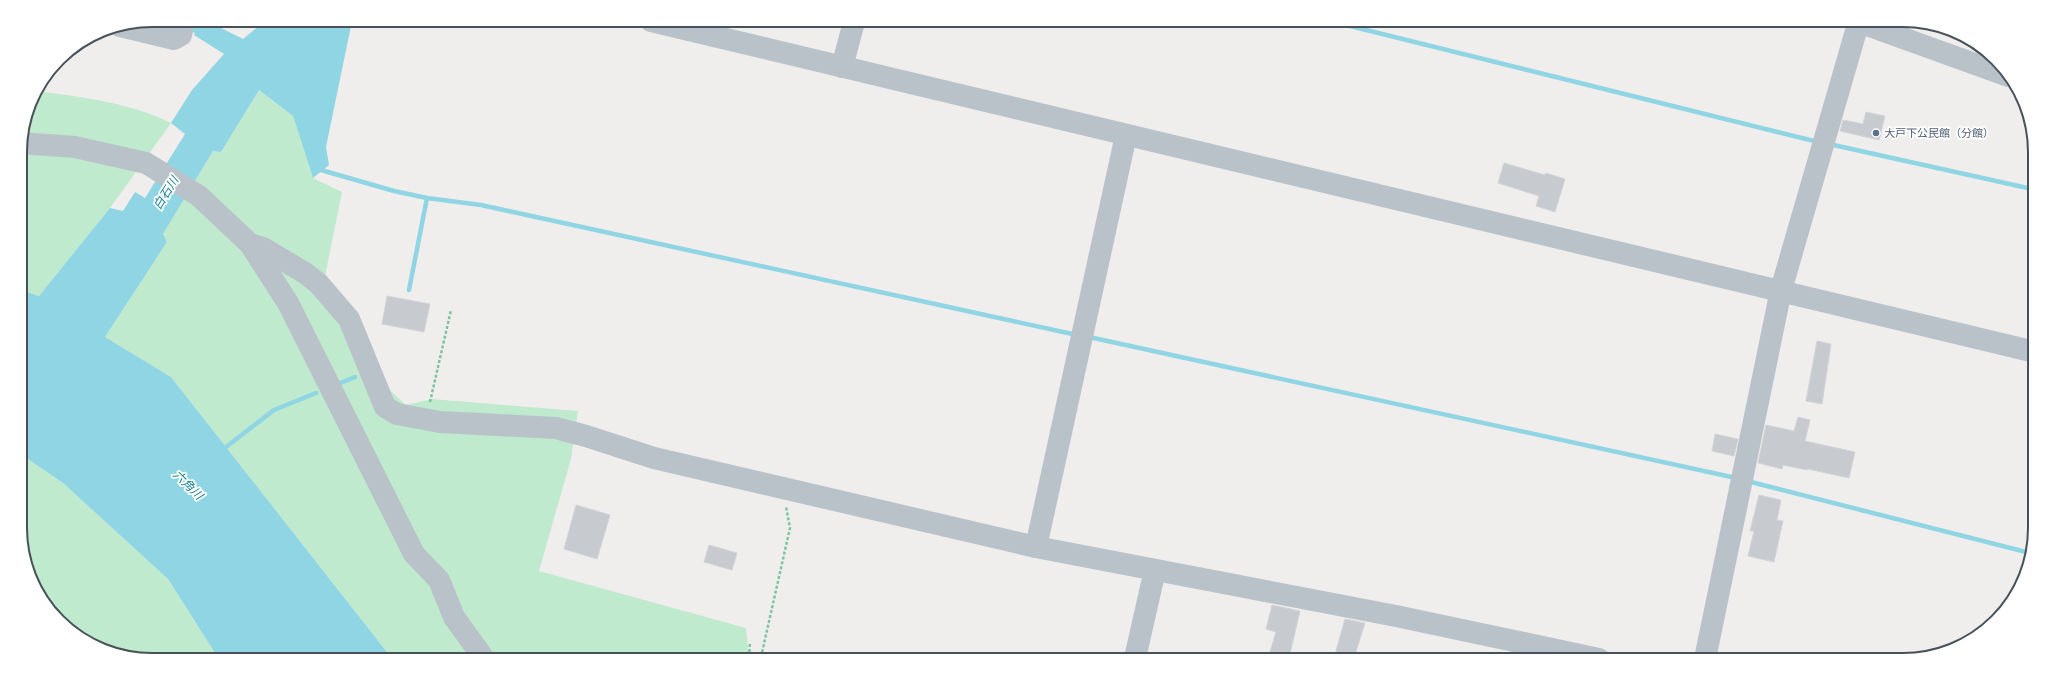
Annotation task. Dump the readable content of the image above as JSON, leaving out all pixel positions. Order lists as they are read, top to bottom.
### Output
{
  "water": ["白石川", "六角川"],
  "places": ["大戸下公民館（分館）"]
}
